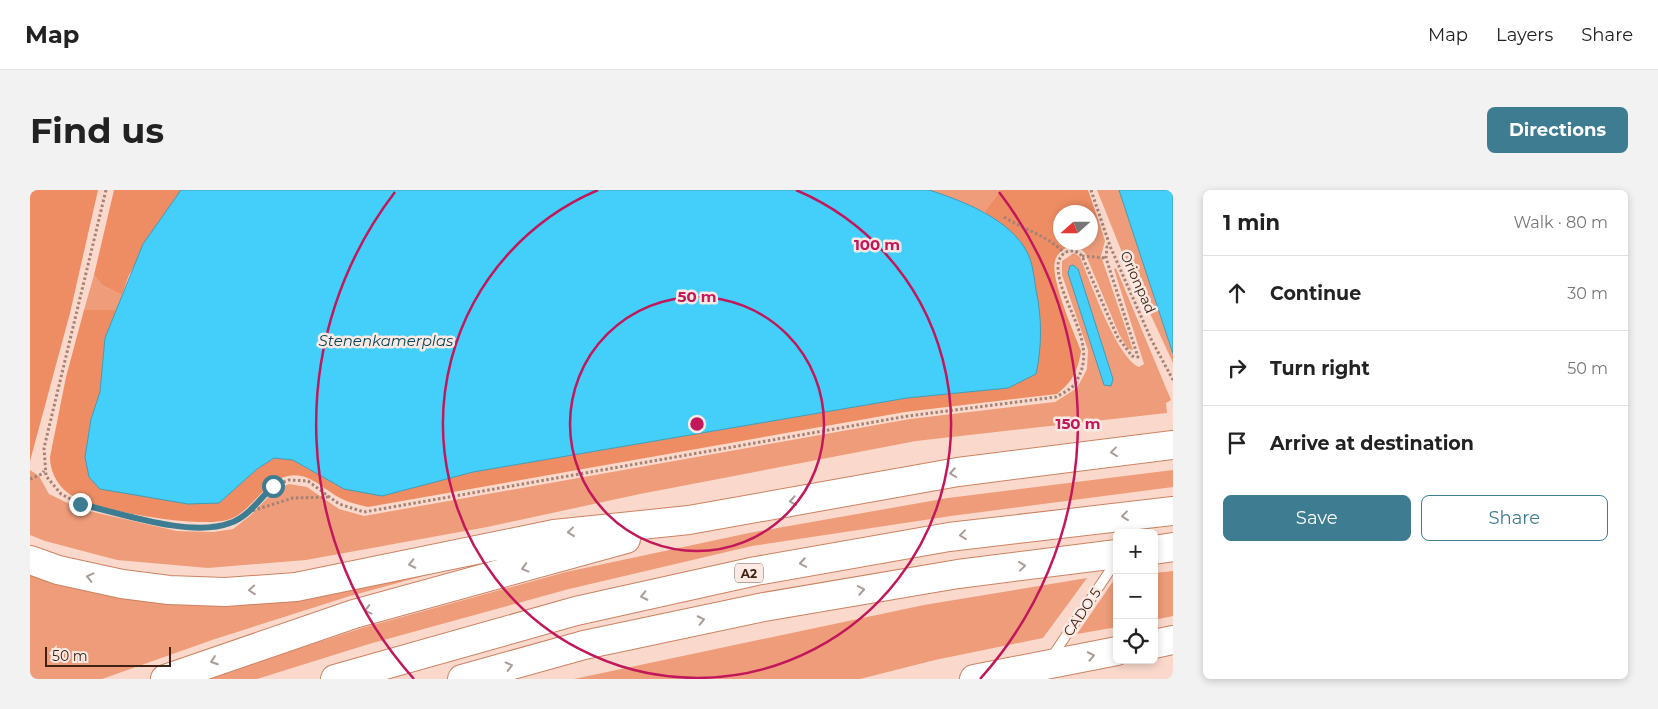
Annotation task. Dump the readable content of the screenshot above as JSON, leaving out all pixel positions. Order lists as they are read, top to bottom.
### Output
{
  "streets": {
    "highway": ["A2"],
    "lane": ["CADO 5"],
    "path": ["Orionpad"]
  },
  "water": ["Stenenkamerplas"],
  "scale_bar": "50 m",
  "north": "left",
  "page": {
    "header": "Map",
    "nav": ["Map", "Layers", "Share"],
    "buttons": [
      "Directions",
      ["Save", "Share"]
    ],
    "title": "Find us",
    "heading": ["1 min", "Walk · 80 m"],
    "list": [
      ["Continue", "30 m"],
      ["Turn right", "50 m"],
      "Arrive at destination"
    ],
    "map_buttons": ["+", "−"],
    "scale": "50 m"
  },
  "rings": ["100 m", "50 m", "150 m"]
}
